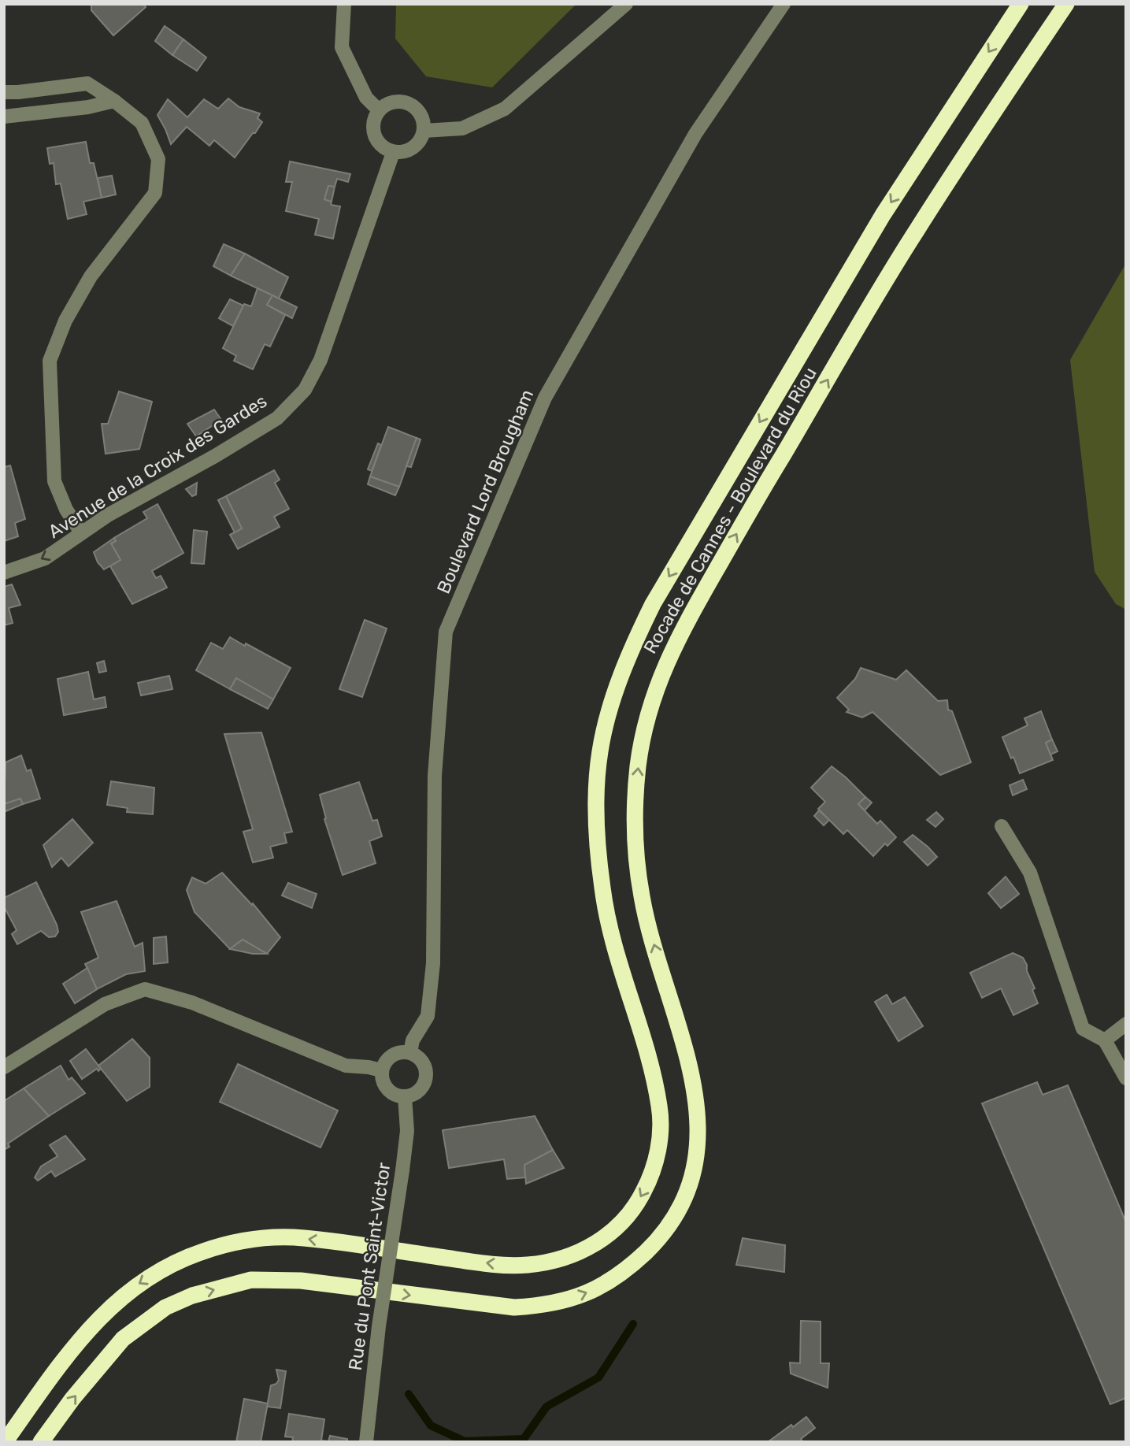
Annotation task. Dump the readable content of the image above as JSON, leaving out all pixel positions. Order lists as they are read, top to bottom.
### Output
{
  "streets": {
    "highway": ["Rocade de Cannes - Boulevard du Riou"],
    "street": ["Avenue de la Croix des Gardes", "Boulevard Lord Brougham", "Rue du Pont Saint-Victor"]
  },
  "crossings": [
    ["Boulevard Lord Brougham", "Rue du Pont Saint-Victor"]
  ]
}
